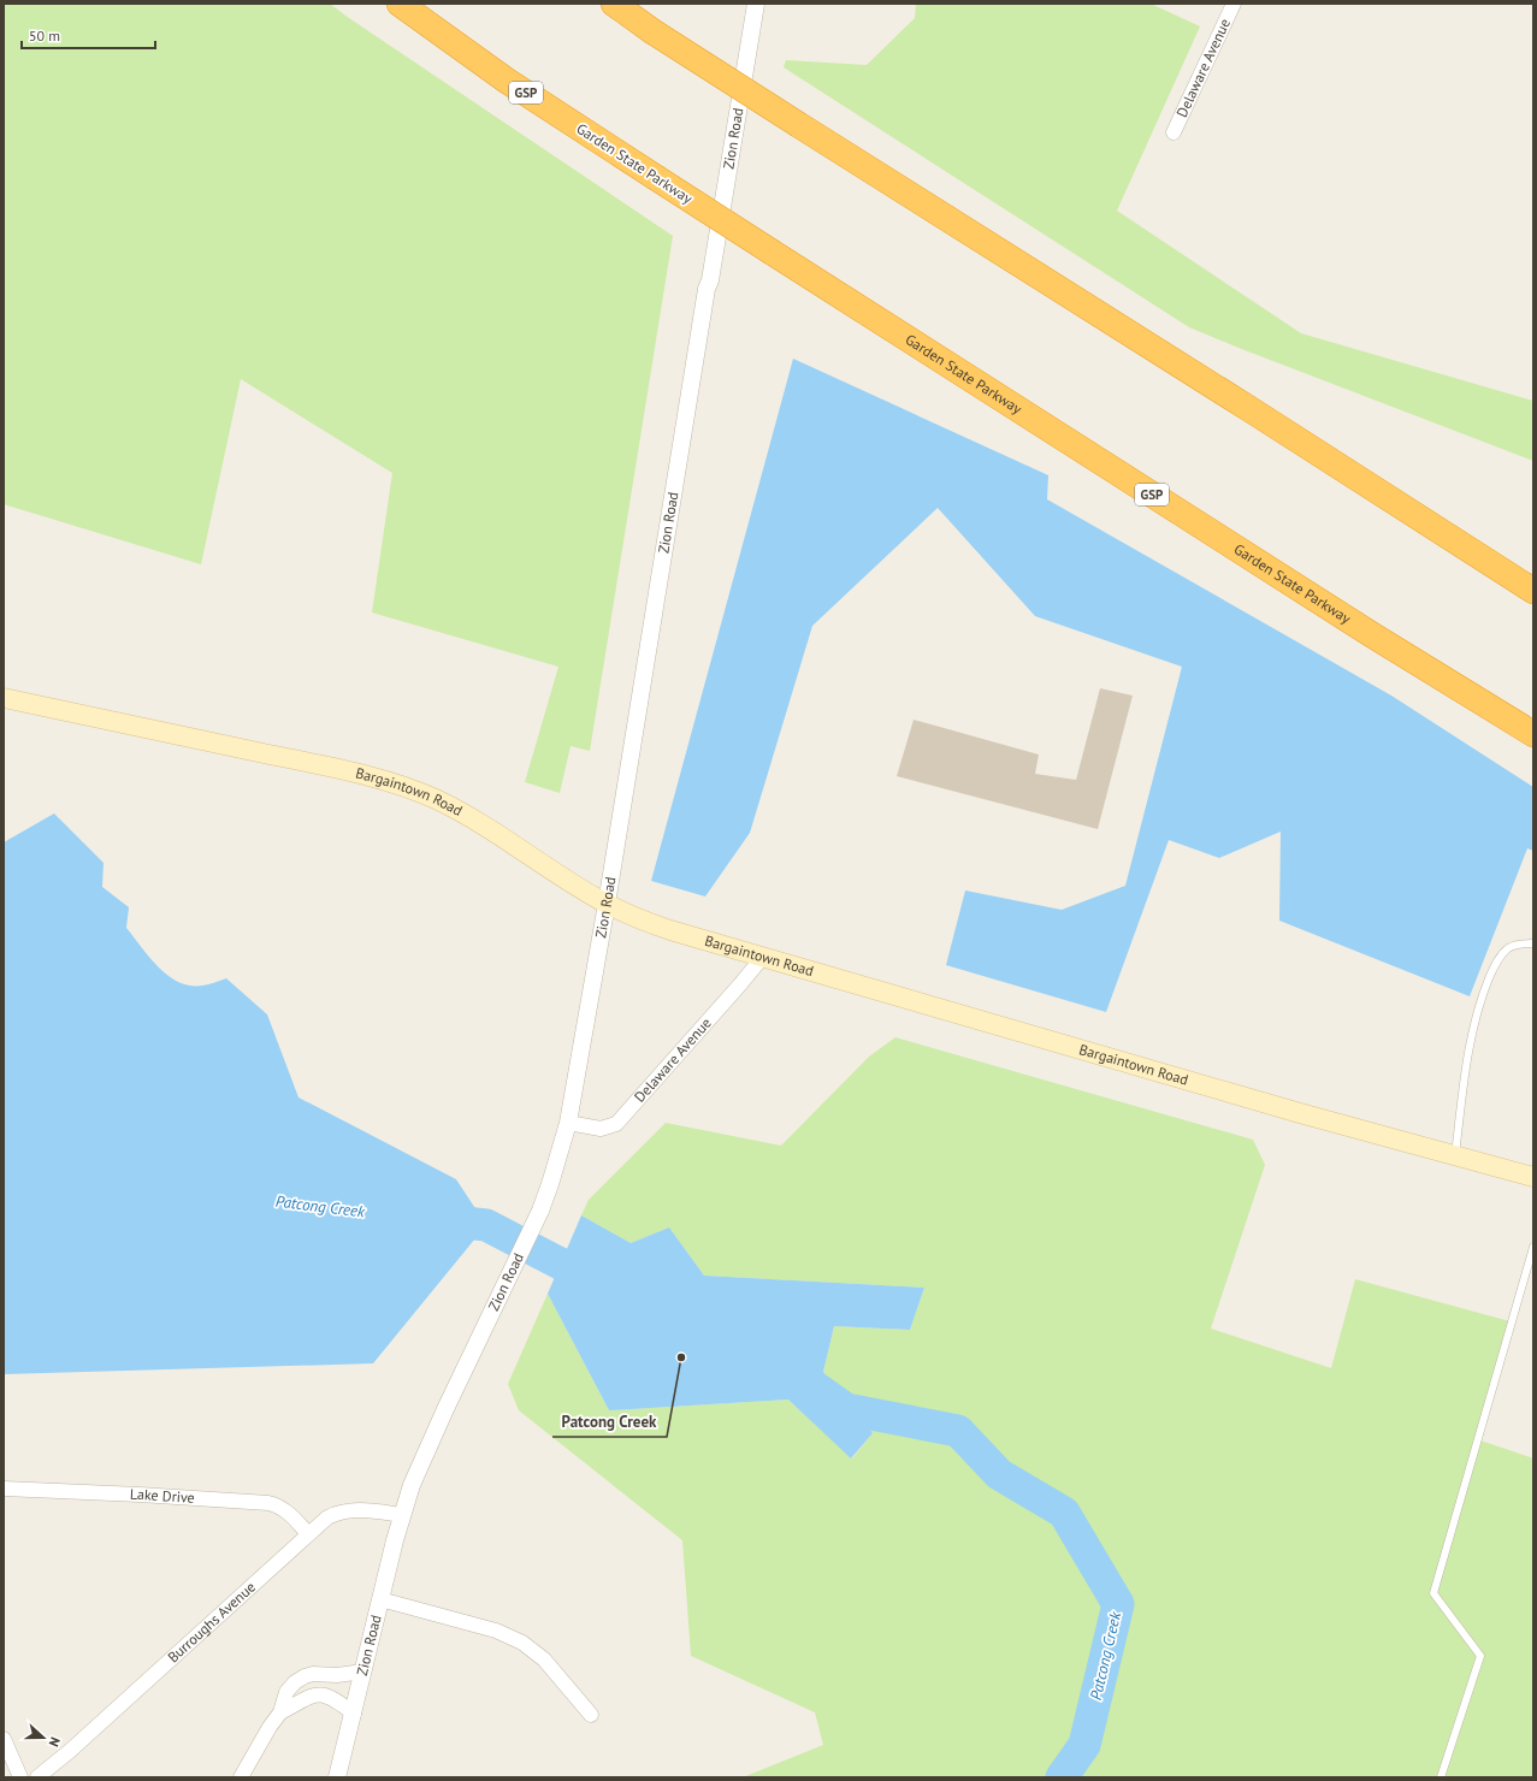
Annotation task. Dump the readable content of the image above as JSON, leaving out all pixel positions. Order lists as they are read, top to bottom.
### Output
{
  "streets": {
    "highway": ["GSP", "Garden State Parkway"],
    "main road": ["Bargaintown Road"],
    "street": [
      "Delaware Avenue",
      "Zion Road",
      "Lake Drive",
      "Burroughs Avenue"
    ]
  },
  "crossings": [
    ["Delaware Avenue", "Zion Road"],
    ["Delaware Avenue", "Bargaintown Road"],
    ["Zion Road", "Bargaintown Road"],
    ["Zion Road", "Burroughs Avenue"],
    ["Lake Drive", "Burroughs Avenue"]
  ],
  "water": ["Patcong Creek"],
  "places": ["Patcong Creek"],
  "scale_bar": "50 m",
  "north": "right"
}
